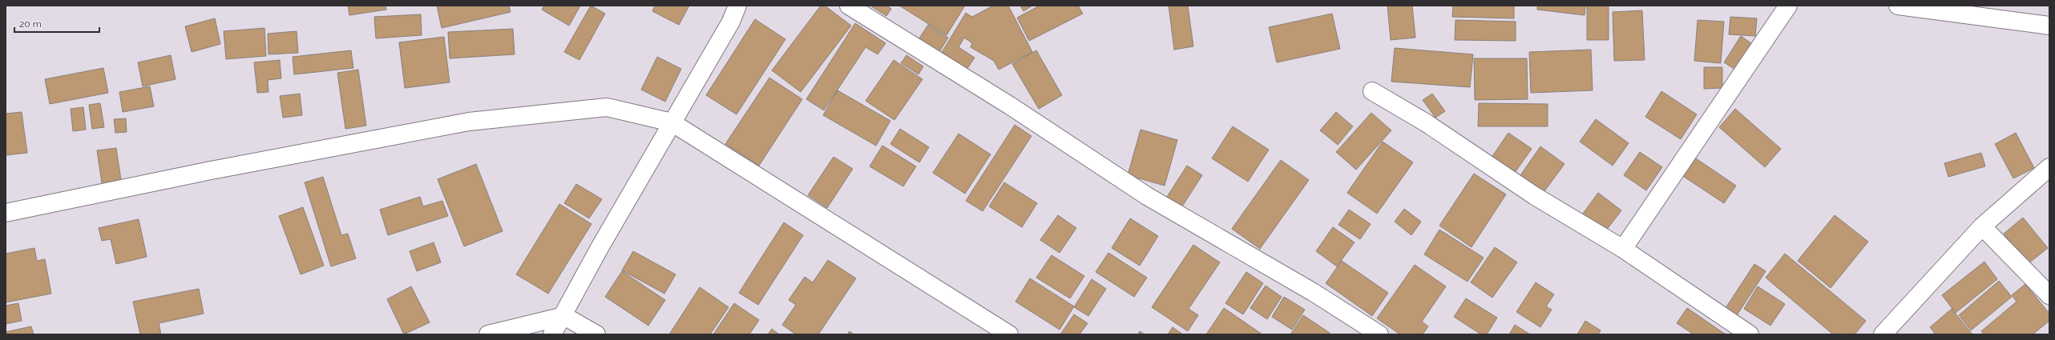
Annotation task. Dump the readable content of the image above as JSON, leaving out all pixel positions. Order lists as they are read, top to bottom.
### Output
{
  "scale_bar": "20 m"
}
